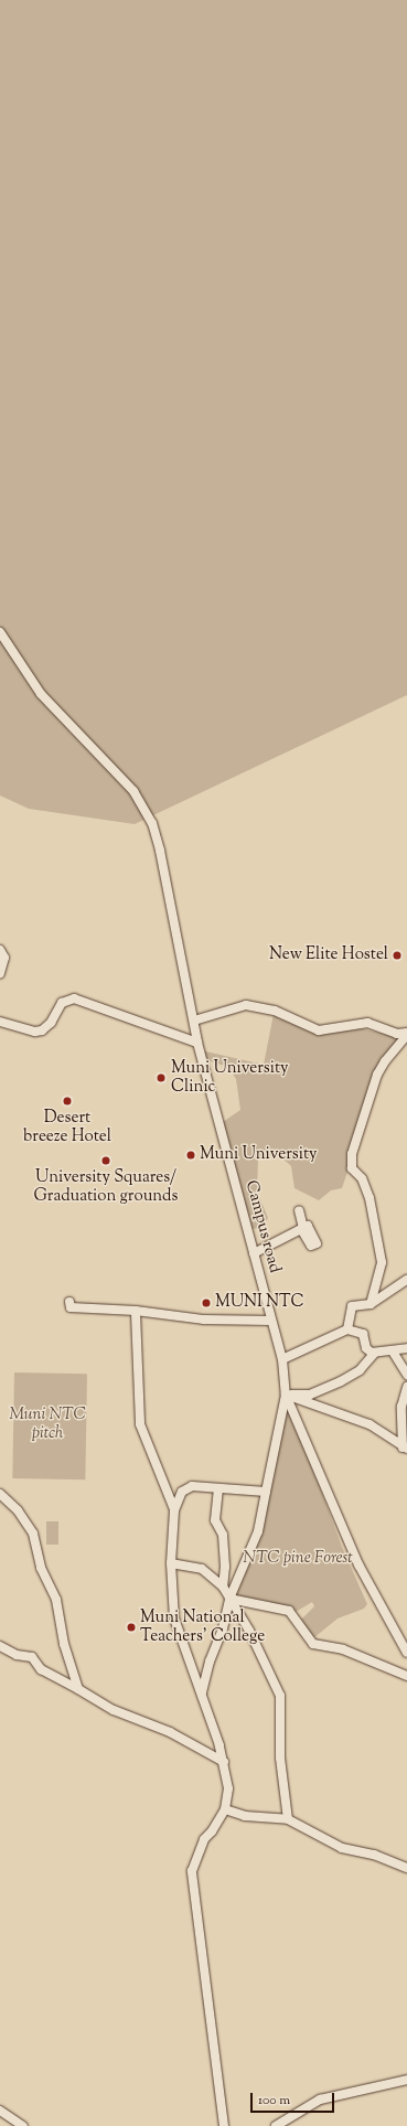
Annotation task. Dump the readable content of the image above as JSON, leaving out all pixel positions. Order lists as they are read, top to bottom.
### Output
{
  "streets": {
    "street": ["Campus road"]
  },
  "parks": ["Muni NTC pitch", "NTC pine Forest"],
  "places": [
    "New Elite Hostel",
    "Muni University Clinic",
    "Desert breeze Hotel",
    "Muni University",
    "University Squares/ Graduation grounds",
    "MUNI NTC",
    "Muni National Teachers' College"
  ],
  "scale_bar": "100 m"
}
